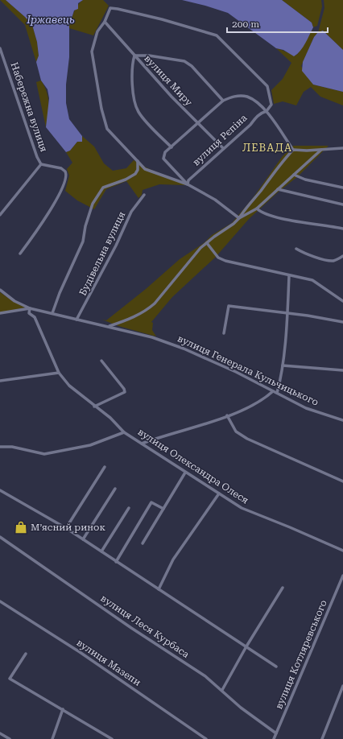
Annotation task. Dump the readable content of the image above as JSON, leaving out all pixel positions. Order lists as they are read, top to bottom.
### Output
{
  "streets": {
    "street": [
      "вулиця Миру",
      "Набережна вулиця",
      "вулиця Рєпіна",
      "Будівельна вулиця",
      "вулиця Генерала Кульчицького",
      "вулиця Олександра Олеся",
      "вулиця Леся Курбаса",
      "вулиця Котляревського",
      "вулиця Мазепи"
    ]
  },
  "crossings": [
    ["вулиця Миру", "вулиця Рєпіна"],
    ["Будівельна вулиця", "вулиця Генерала Кульчицького"],
    ["вулиця Генерала Кульчицького", "вулиця Олександра Олеся"],
    ["вулиця Леся Курбаса", "вулиця Котляревського"]
  ],
  "districts": ["ЛЕВАДА"],
  "water": ["Іржавець"],
  "places": {
    "shop": ["М’ясний ринок"]
  },
  "scale_bar": "200 m"
}
